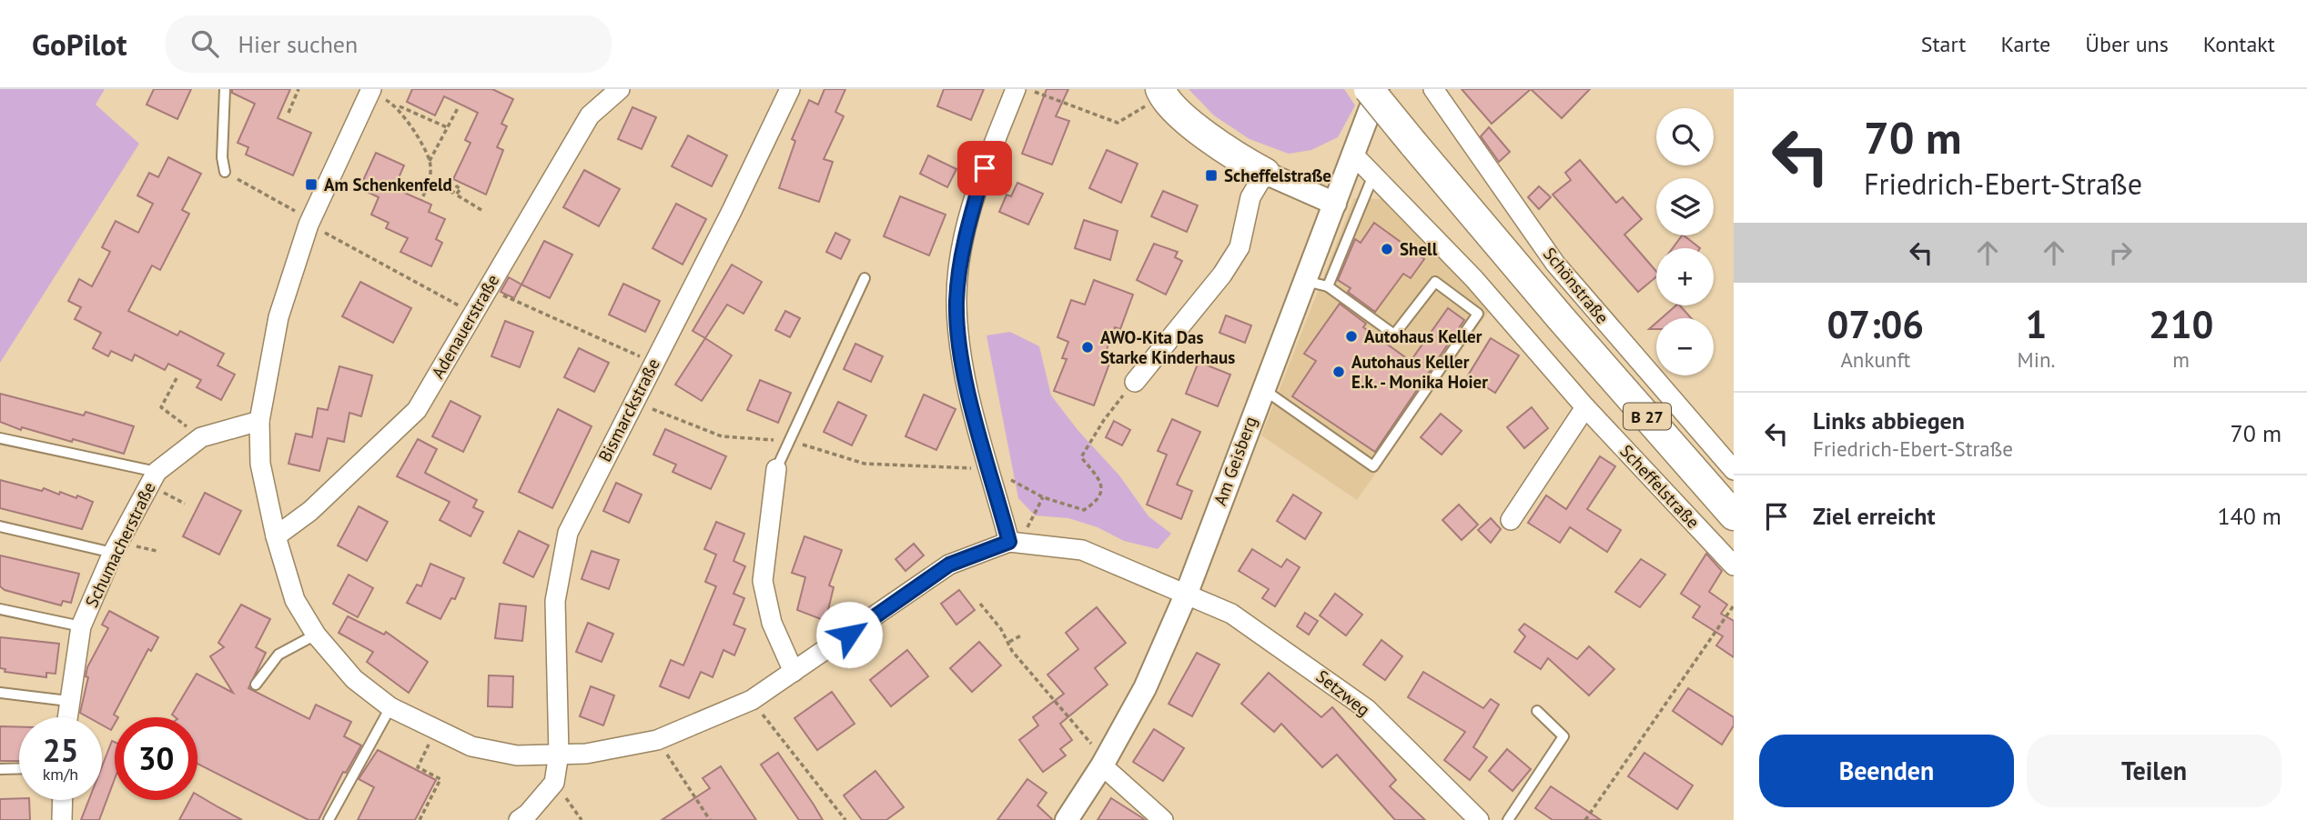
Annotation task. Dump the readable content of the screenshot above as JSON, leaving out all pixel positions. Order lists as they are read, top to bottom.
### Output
{
  "streets": {
    "main road": ["B 27"],
    "street": [
      "Schönstraße",
      "Adenauerstraße",
      "Bismarckstraße",
      "Am Geisberg",
      "Scheffelstraße",
      "Schumacherstraße",
      "Setzweg"
    ]
  },
  "crossings": [
    ["Am Geisberg", "Scheffelstraße"],
    ["Am Geisberg", "Setzweg"]
  ],
  "places": {
    "transit": ["Scheffelstraße", "Am Schenkenfeld"],
    "other": [
      "Shell",
      "Autohaus Keller",
      "AWO-Kita Das Starke Kinderhaus",
      "Autohaus Keller E.k. - Monika Hoier"
    ]
  },
  "page": {
    "header": "GoPilot",
    "search": "Hier suchen",
    "nav": [
      "Start",
      "Karte",
      "Über uns",
      "Kontakt"
    ],
    "turn": ["70 m", "Friedrich-Ebert-Straße"],
    "map_buttons": ["+", "−"],
    "eta": [
      "07:06",
      "Ankunft",
      "1",
      "Min.",
      "210",
      "m"
    ],
    "list": [
      {
        "name": "Links abbiegen",
        "note": "Friedrich-Ebert-Straße",
        "value": "70 m"
      },
      {
        "name": "Ziel erreicht",
        "value": "140 m"
      }
    ],
    "speed": "25 km/h",
    "limit": "30",
    "buttons": ["Beenden", "Teilen"]
  }
}
